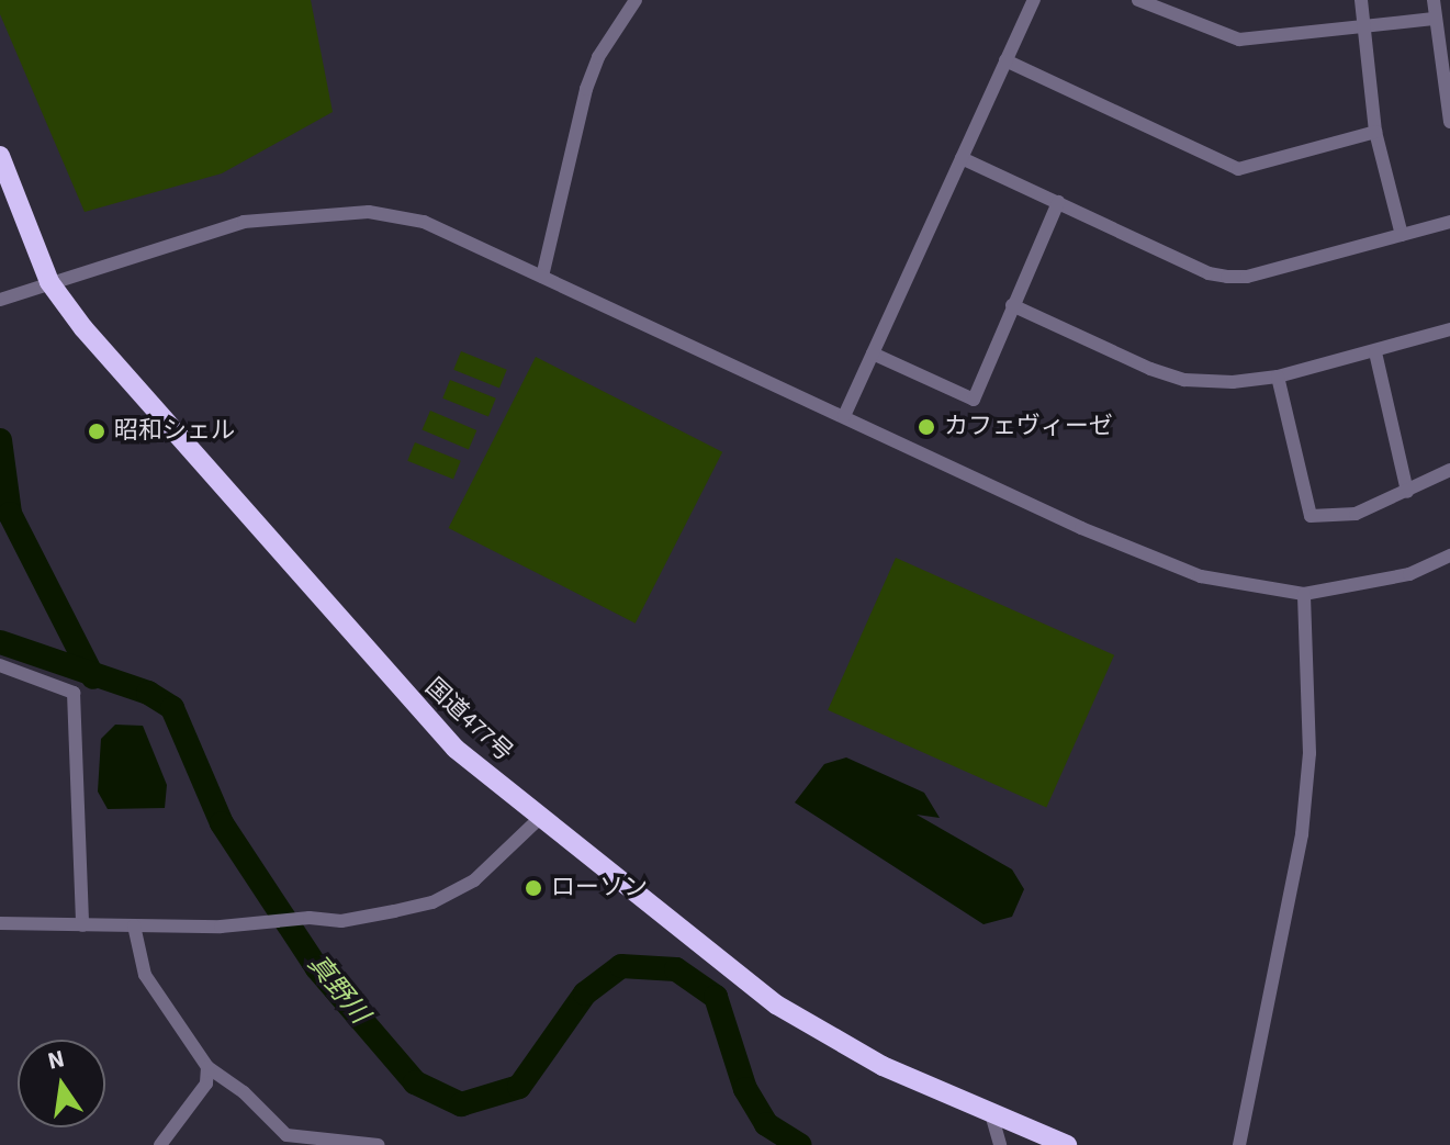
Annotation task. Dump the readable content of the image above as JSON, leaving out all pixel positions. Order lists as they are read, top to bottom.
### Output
{
  "streets": {
    "highway": ["国道477号"]
  },
  "water": ["真野川"],
  "places": ["カフェヴィーゼ", "昭和シェル", "ローソン"],
  "north": "top"
}
